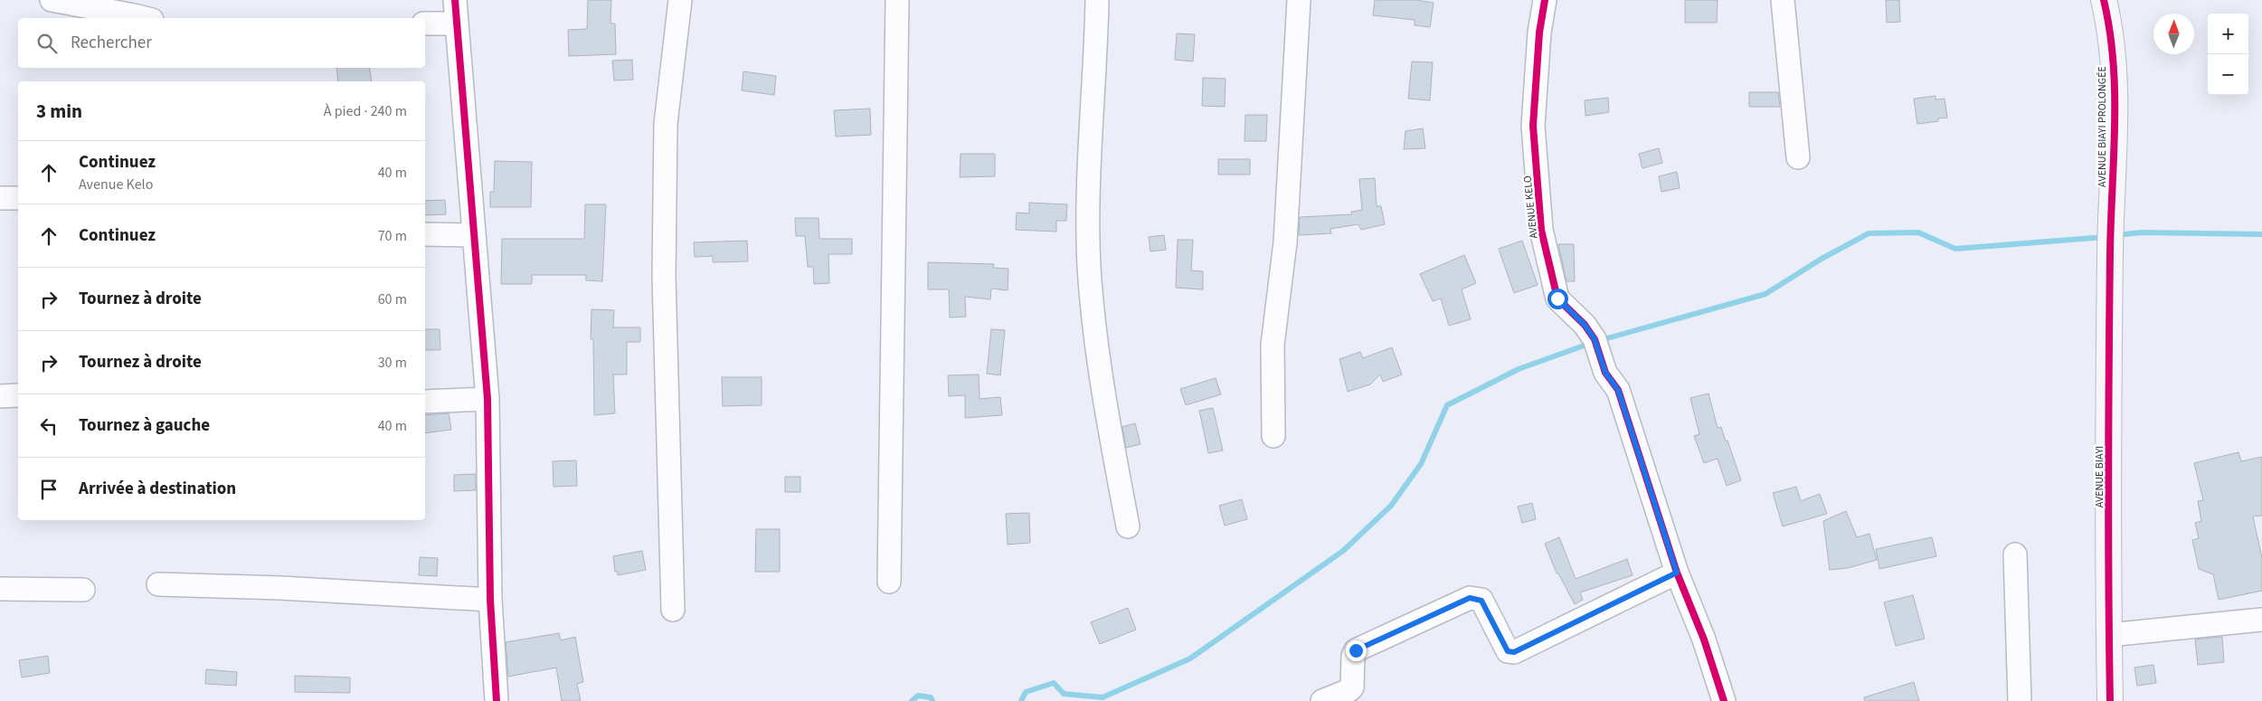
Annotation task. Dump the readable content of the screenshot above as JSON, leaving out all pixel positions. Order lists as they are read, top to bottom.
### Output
{
  "streets": {
    "street": ["AVENUE BIAYI PROLONGÉE", "AVENUE KELO", "AVENUE BIAYI"]
  },
  "crossings": [
    ["AVENUE BIAYI PROLONGÉE", "AVENUE BIAYI"]
  ],
  "north": "top",
  "page": {
    "map_buttons": ["+", "−"],
    "search": "Rechercher",
    "heading": ["3 min", "À pied · 240 m"],
    "list": [
      ["Continuez", "Avenue Kelo", "40 m"],
      ["Continuez", "70 m"],
      ["Tournez à droite", "60 m"],
      ["Tournez à droite", "30 m"],
      ["Tournez à gauche", "40 m"],
      "Arrivée à destination"
    ]
  }
}
